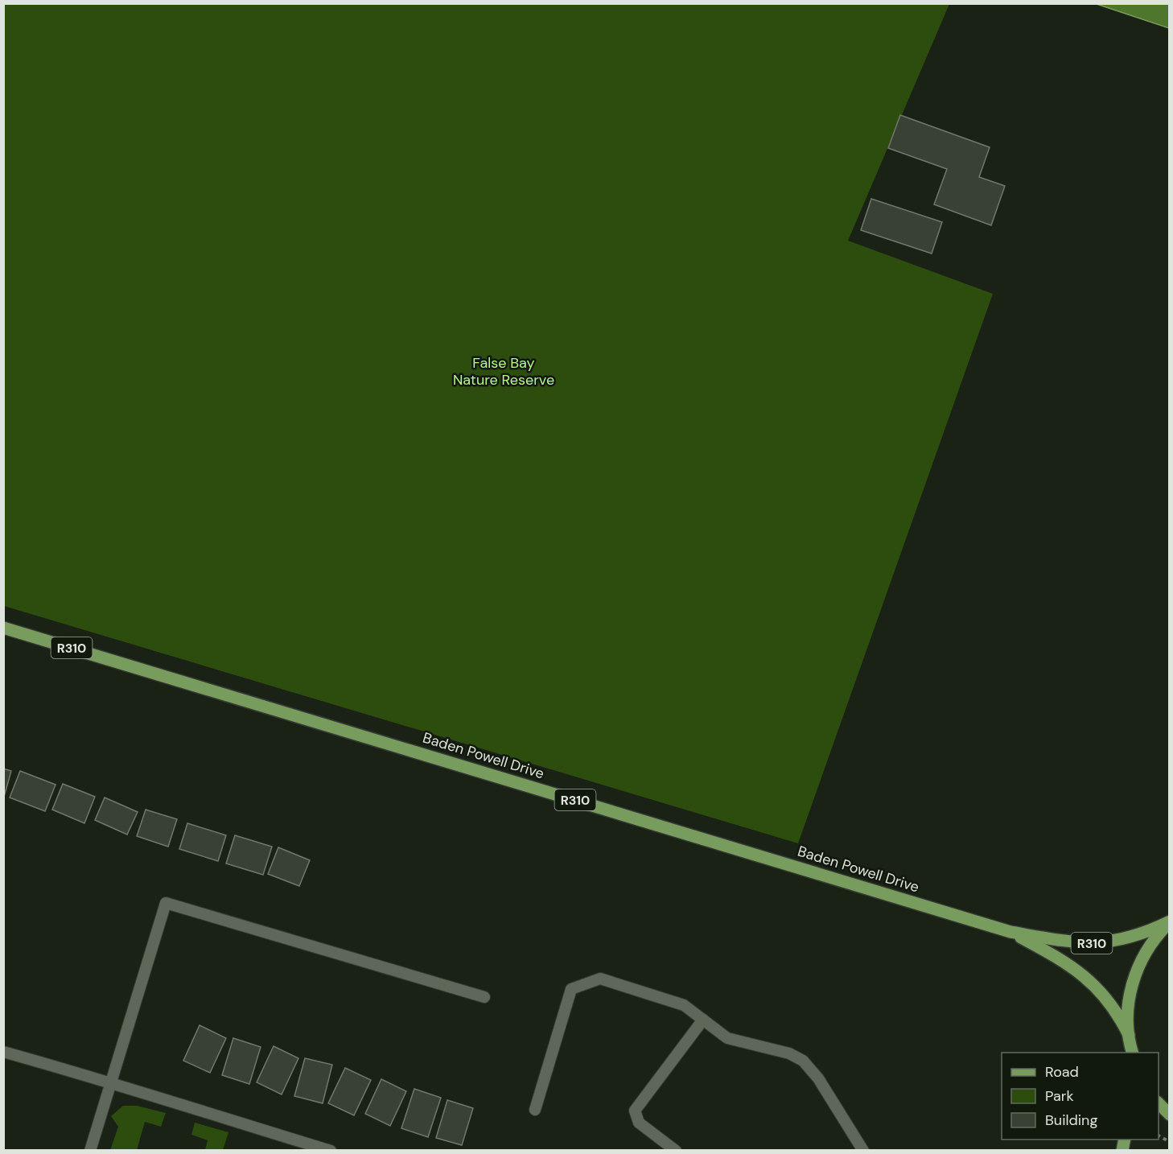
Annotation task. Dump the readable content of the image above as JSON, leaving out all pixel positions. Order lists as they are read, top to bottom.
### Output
{
  "streets": {
    "main road": ["R310", "Baden Powell Drive"]
  },
  "crossings": [
    ["R310", "Baden Powell Drive"]
  ],
  "parks": ["False Bay Nature Reserve"],
  "legend": ["Road", "Park", "Building"]
}
